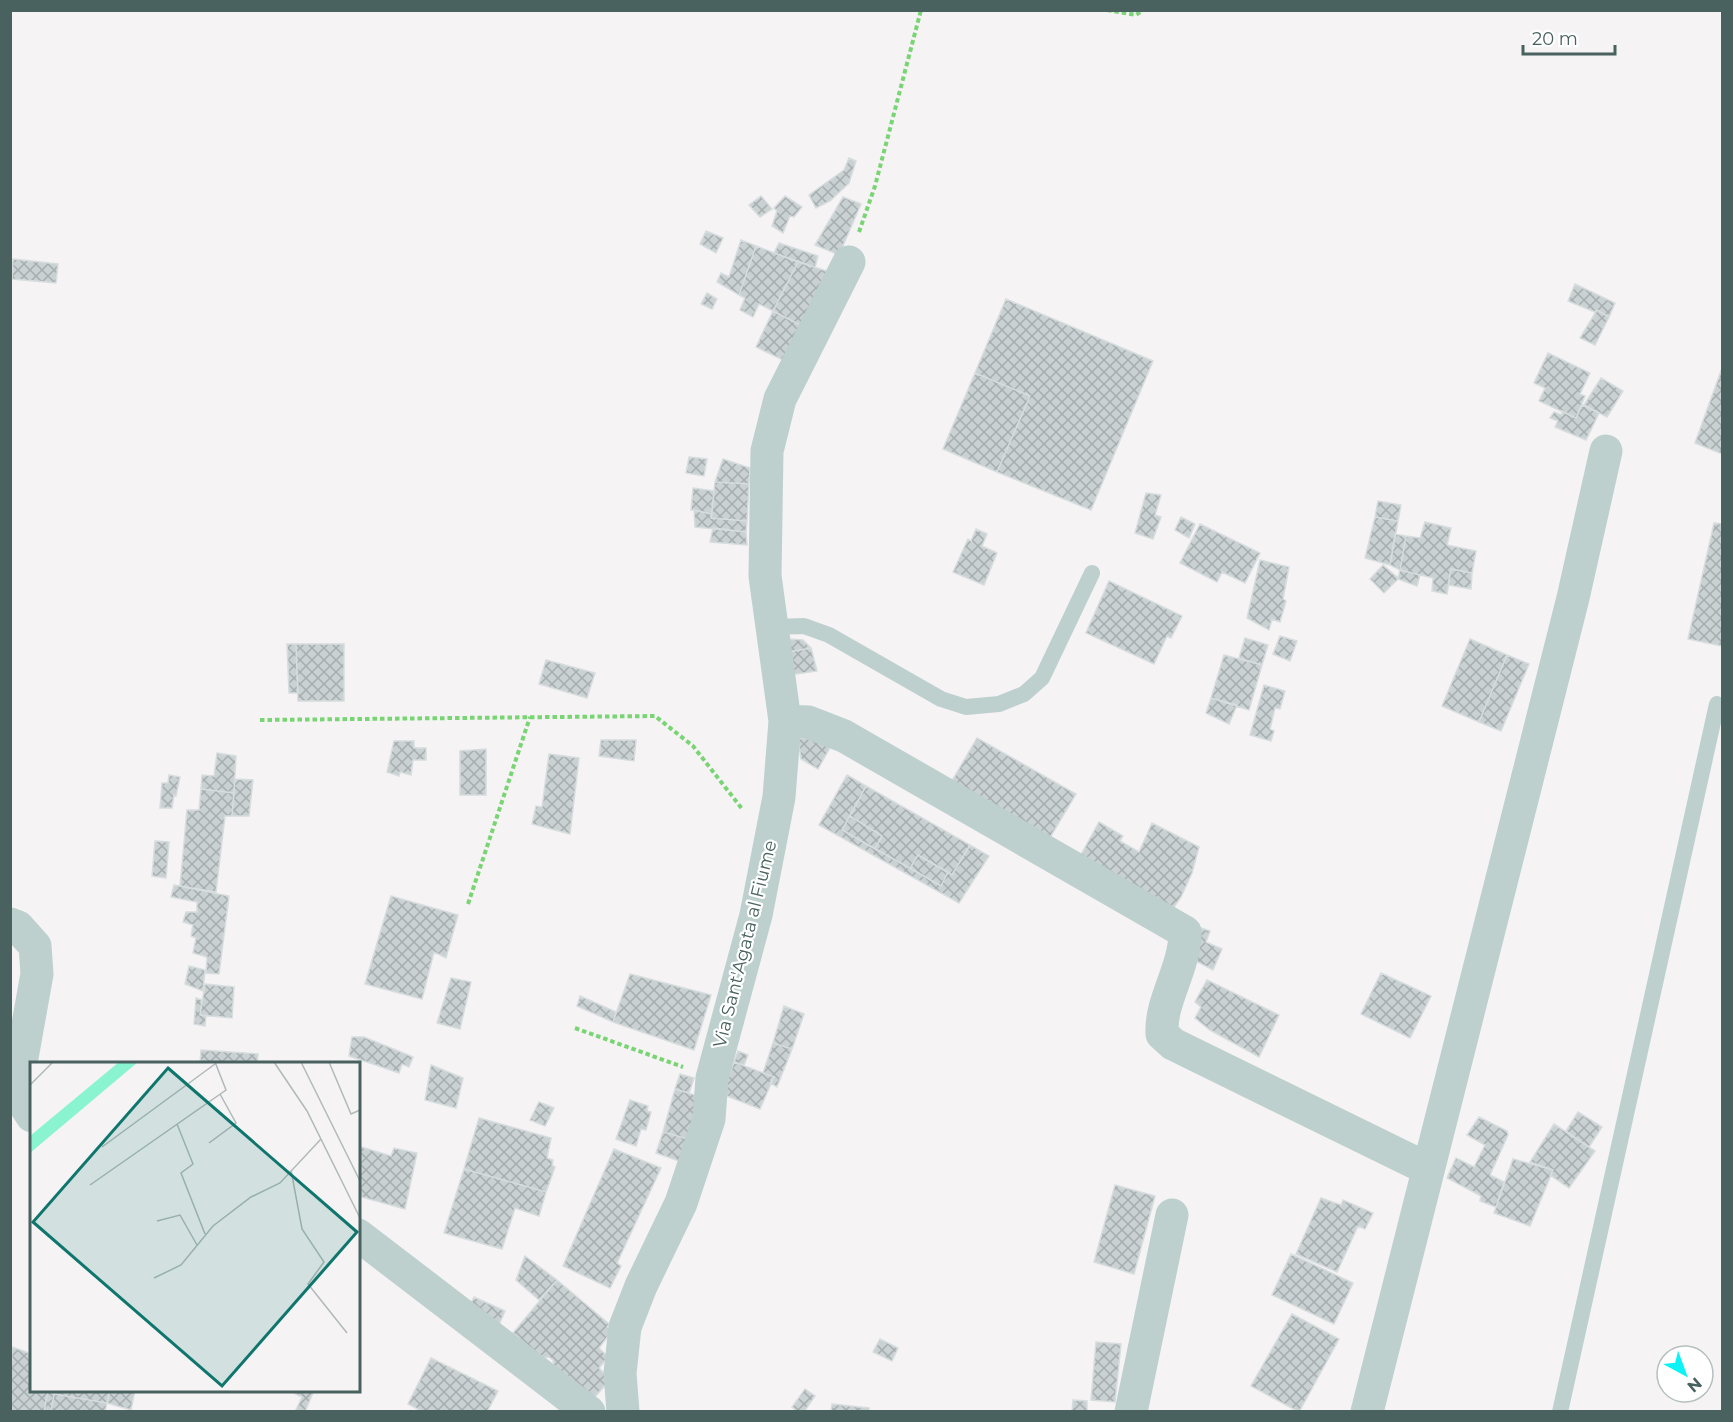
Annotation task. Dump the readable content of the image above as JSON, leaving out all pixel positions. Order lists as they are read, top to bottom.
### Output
{
  "streets": {
    "street": ["Via Sant'Agata al Fiume"]
  },
  "scale_bar": "20 m",
  "north": "bottom right"
}
